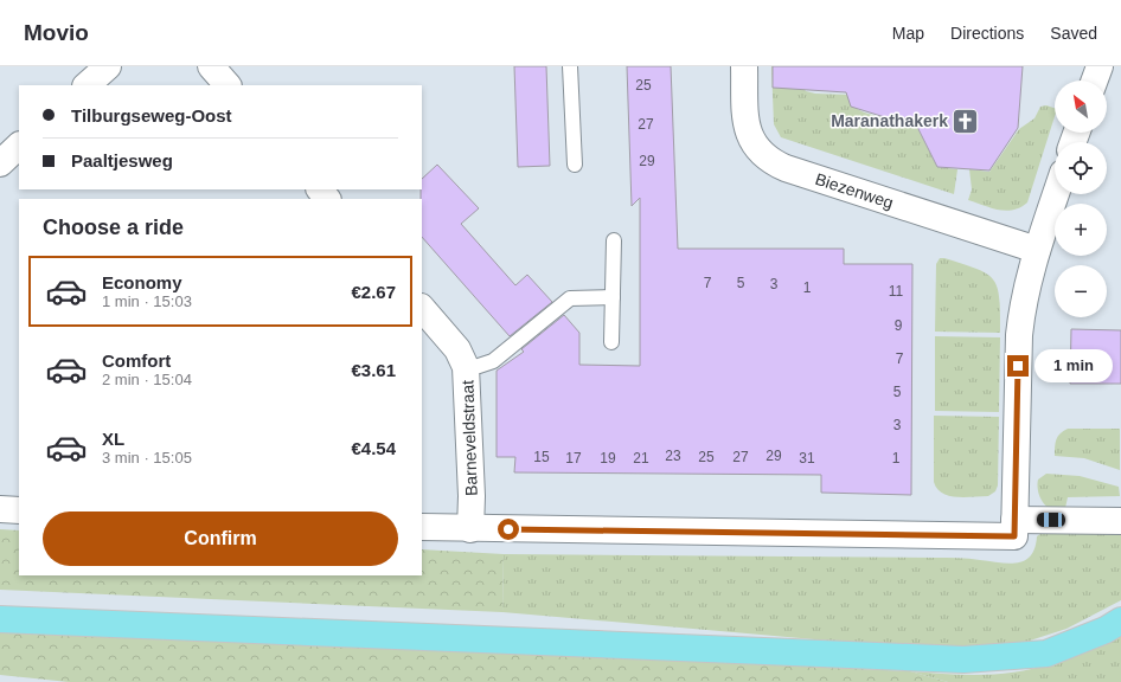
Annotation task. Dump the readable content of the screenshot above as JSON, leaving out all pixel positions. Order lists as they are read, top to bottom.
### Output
{
  "streets": {
    "street": ["Biezenweg", "Barneveldstraat"]
  },
  "places": {
    "church": ["Maranathakerk"]
  },
  "house_numbers": [
    "25",
    "27",
    "29",
    "7",
    "5",
    "3",
    "1",
    "11",
    "9",
    "7",
    "5",
    "3",
    "23",
    "29",
    "15",
    "25",
    "27",
    "17",
    "19",
    "21",
    "31",
    "1"
  ],
  "north": "top left",
  "page": {
    "header": "Movio",
    "nav": ["Map", "Directions", "Saved"],
    "map_buttons": ["+", "−"],
    "banner": ["Tilburgseweg-Oost", "Paaltjesweg"],
    "heading": "Choose a ride",
    "list": [
      {
        "name": "Economy",
        "note": "1 min · 15:03",
        "value": "€2.67"
      },
      {
        "name": "Comfort",
        "note": "2 min · 15:04",
        "value": "€3.61"
      },
      {
        "name": "XL",
        "note": "3 min · 15:05",
        "value": "€4.54"
      }
    ],
    "bubble": "1 min",
    "buttons": "Confirm"
  }
}
